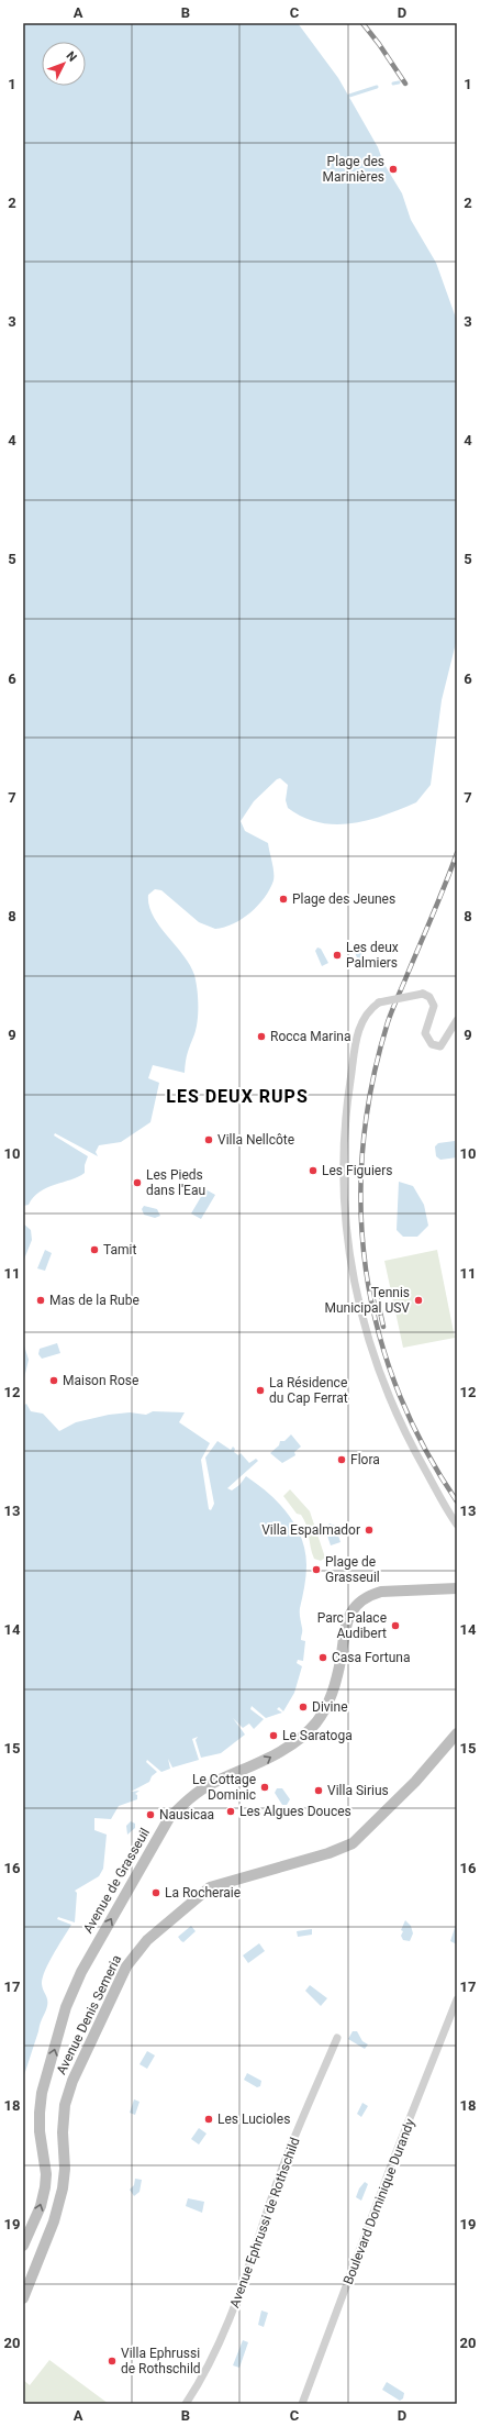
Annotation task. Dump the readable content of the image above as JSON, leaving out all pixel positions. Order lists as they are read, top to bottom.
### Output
{
  "streets": {
    "street": [
      "Avenue de Grasseuil",
      "Avenue Denis Semeria",
      "Boulevard Dominique Durandy",
      "Avenue Ephrussi de Rothschild"
    ]
  },
  "one_way": ["Avenue de Grasseuil"],
  "districts": ["LES DEUX RUPS"],
  "places": [
    "Plage des Marinières",
    "Plage des Jeunes",
    "Les deux Palmiers",
    "Rocca Marina",
    "Villa Nellcôte",
    "Les Figuiers",
    "Les Pieds dans l'Eau",
    "Tamit",
    "Mas de la Rube",
    "Tennis Municipal USV",
    "Maison Rose",
    "La Résidence du Cap Ferrat",
    "Flora",
    "Villa Espalmador",
    "Plage de Grasseuil",
    "Parc Palace Audibert",
    "Casa Fortuna",
    "Divine",
    "Le Saratoga",
    "Le Cottage Dominic",
    "Villa Sirius",
    "Les Algues Douces",
    "Nausicaa",
    "La Rocheraie",
    "Les Lucioles",
    "Villa Ephrussi de Rothschild"
  ],
  "north": "top right",
  "grid": {
    "columns": [
      "A",
      "B",
      "C",
      "D"
    ],
    "rows": [
      "1",
      "2",
      "3",
      "4",
      "5",
      "6",
      "7",
      "8",
      "9",
      "10",
      "11",
      "12",
      "13",
      "14",
      "15",
      "16",
      "17",
      "18",
      "19",
      "20"
    ]
  }
}
